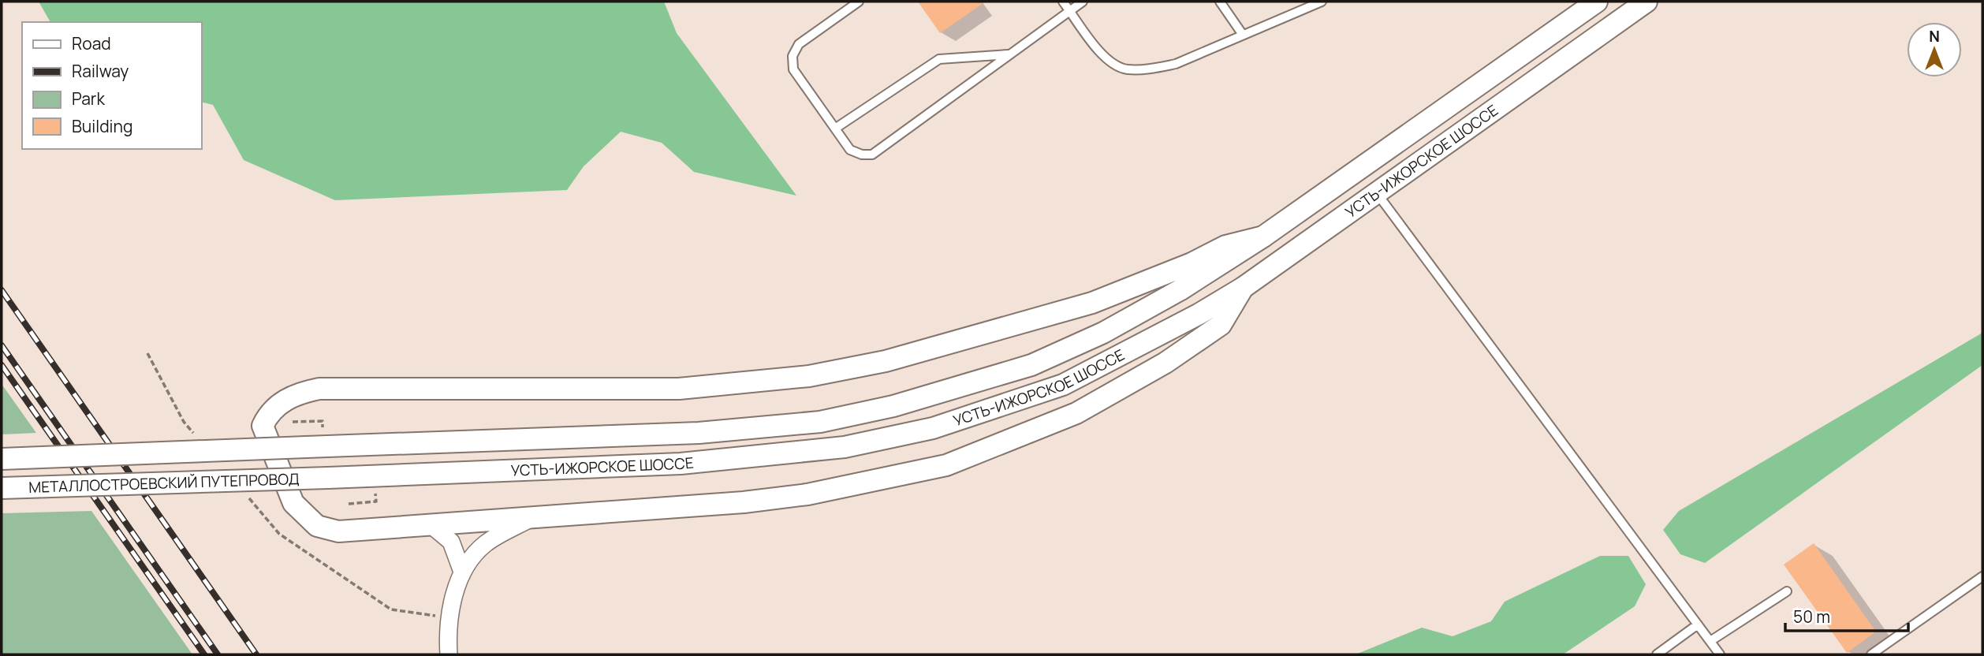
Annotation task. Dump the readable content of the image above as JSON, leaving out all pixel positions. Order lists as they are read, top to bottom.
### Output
{
  "streets": {
    "street": ["УСТЬ-ИЖОРСКОЕ ШОССЕ", "МЕТАЛЛОСТРОЕВСКИЙ ПУТЕПРОВОД"]
  },
  "crossings": [
    ["УСТЬ-ИЖОРСКОЕ ШОССЕ", "МЕТАЛЛОСТРОЕВСКИЙ ПУТЕПРОВОД"]
  ],
  "legend": [
    "Road",
    "Railway",
    "Park",
    "Building"
  ],
  "scale_bar": "50 m",
  "north": "top"
}
